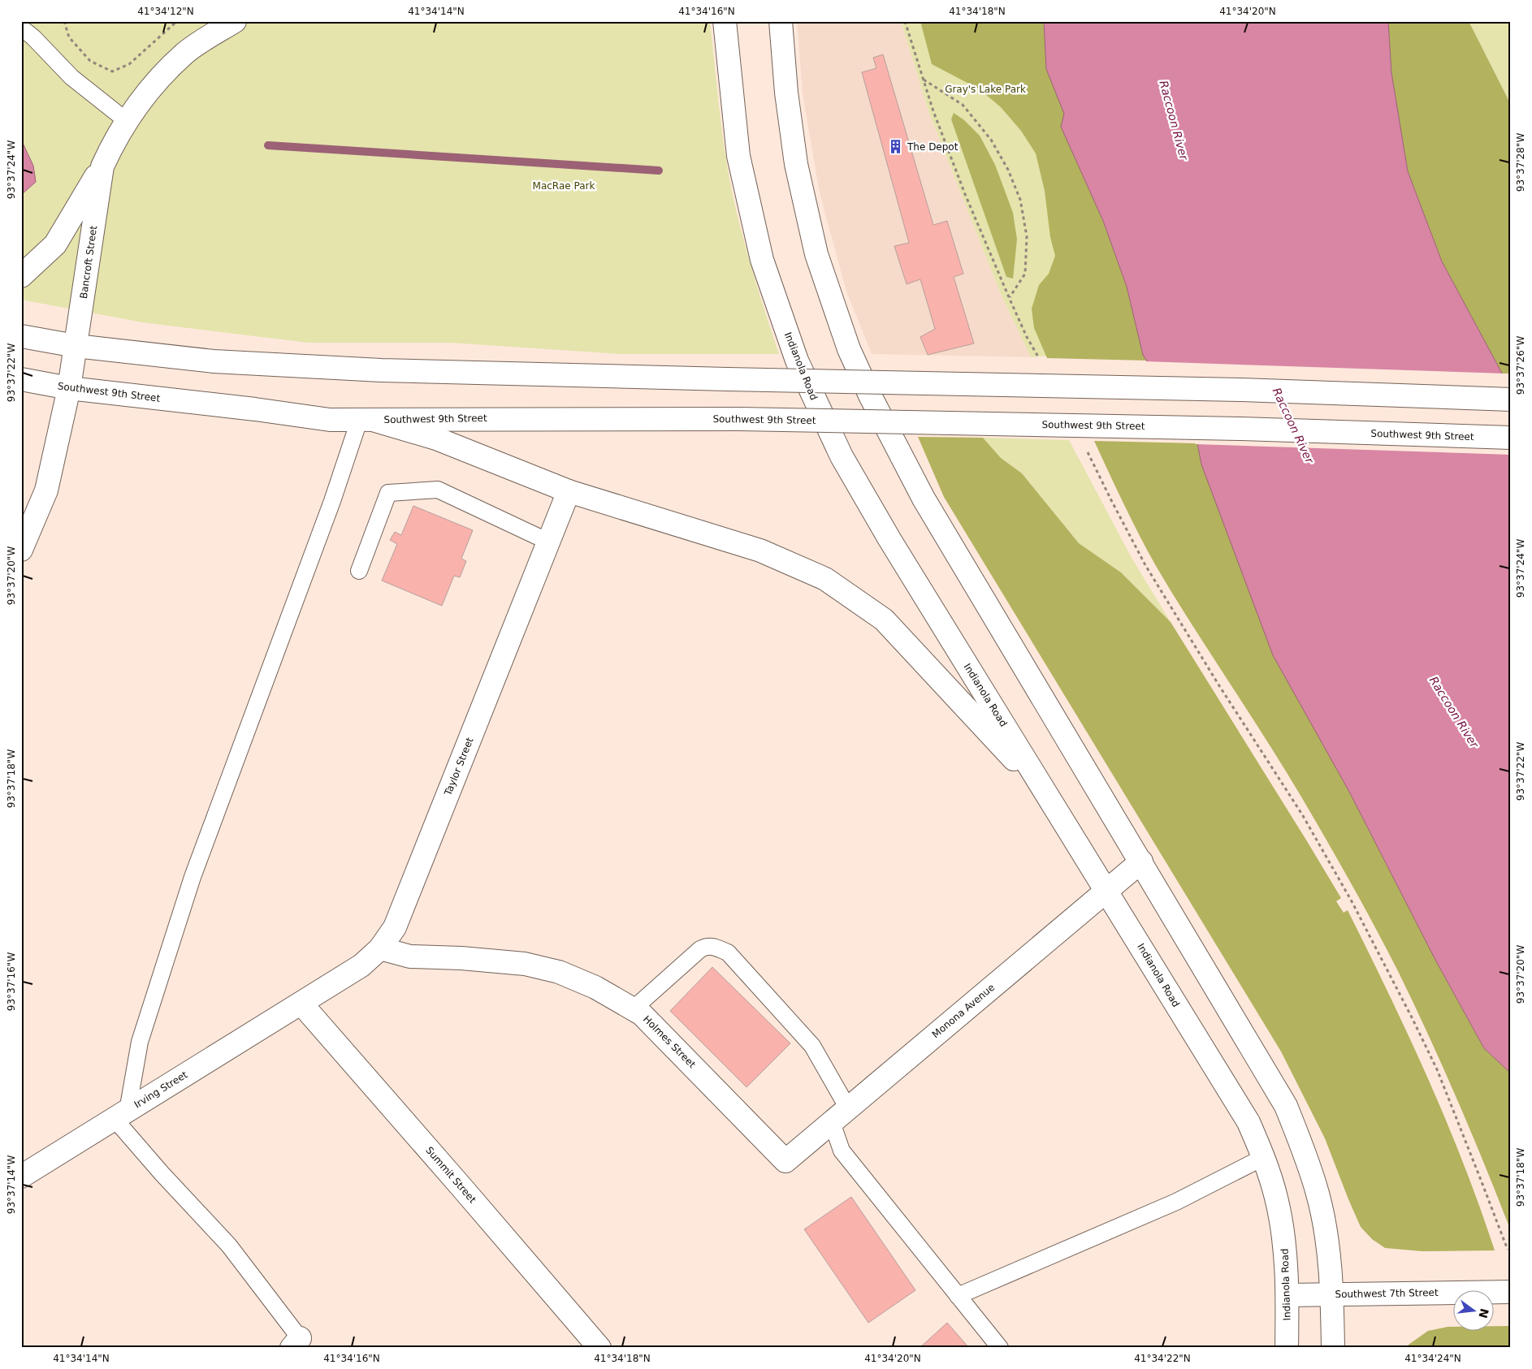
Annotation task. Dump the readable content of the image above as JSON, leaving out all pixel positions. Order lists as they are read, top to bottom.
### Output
{
  "streets": {
    "main road": [
      "Bancroft Street",
      "Indianola Road",
      "Southwest 9th Street",
      "Taylor Street",
      "Monona Avenue",
      "Holmes Street",
      "Irving Street",
      "Summit Street",
      "Southwest 7th Street"
    ]
  },
  "crossings": [
    ["Bancroft Street", "Southwest 9th Street"],
    ["Indianola Road", "Monona Avenue"],
    ["Indianola Road", "Southwest 7th Street"],
    ["Taylor Street", "Holmes Street"],
    ["Taylor Street", "Irving Street"],
    ["Taylor Street", "Summit Street"],
    ["Monona Avenue", "Holmes Street"],
    ["Irving Street", "Summit Street"]
  ],
  "water": ["Raccoon River"],
  "parks": ["Gray's Lake Park", "MacRae Park"],
  "places": {
    "building": ["The Depot"]
  },
  "north": "right",
  "coordinates": [
    "41°34'12\"N",
    "41°34'14\"N",
    "41°34'16\"N",
    "41°34'18\"N",
    "41°34'20\"N",
    "93°37'28\"W",
    "93°37'24\"W",
    "93°37'26\"W",
    "93°37'22\"W",
    "93°37'20\"W",
    "93°37'18\"W",
    "93°37'16\"W",
    "93°37'14\"W",
    "41°34'22\"N",
    "41°34'24\"N"
  ]
}
